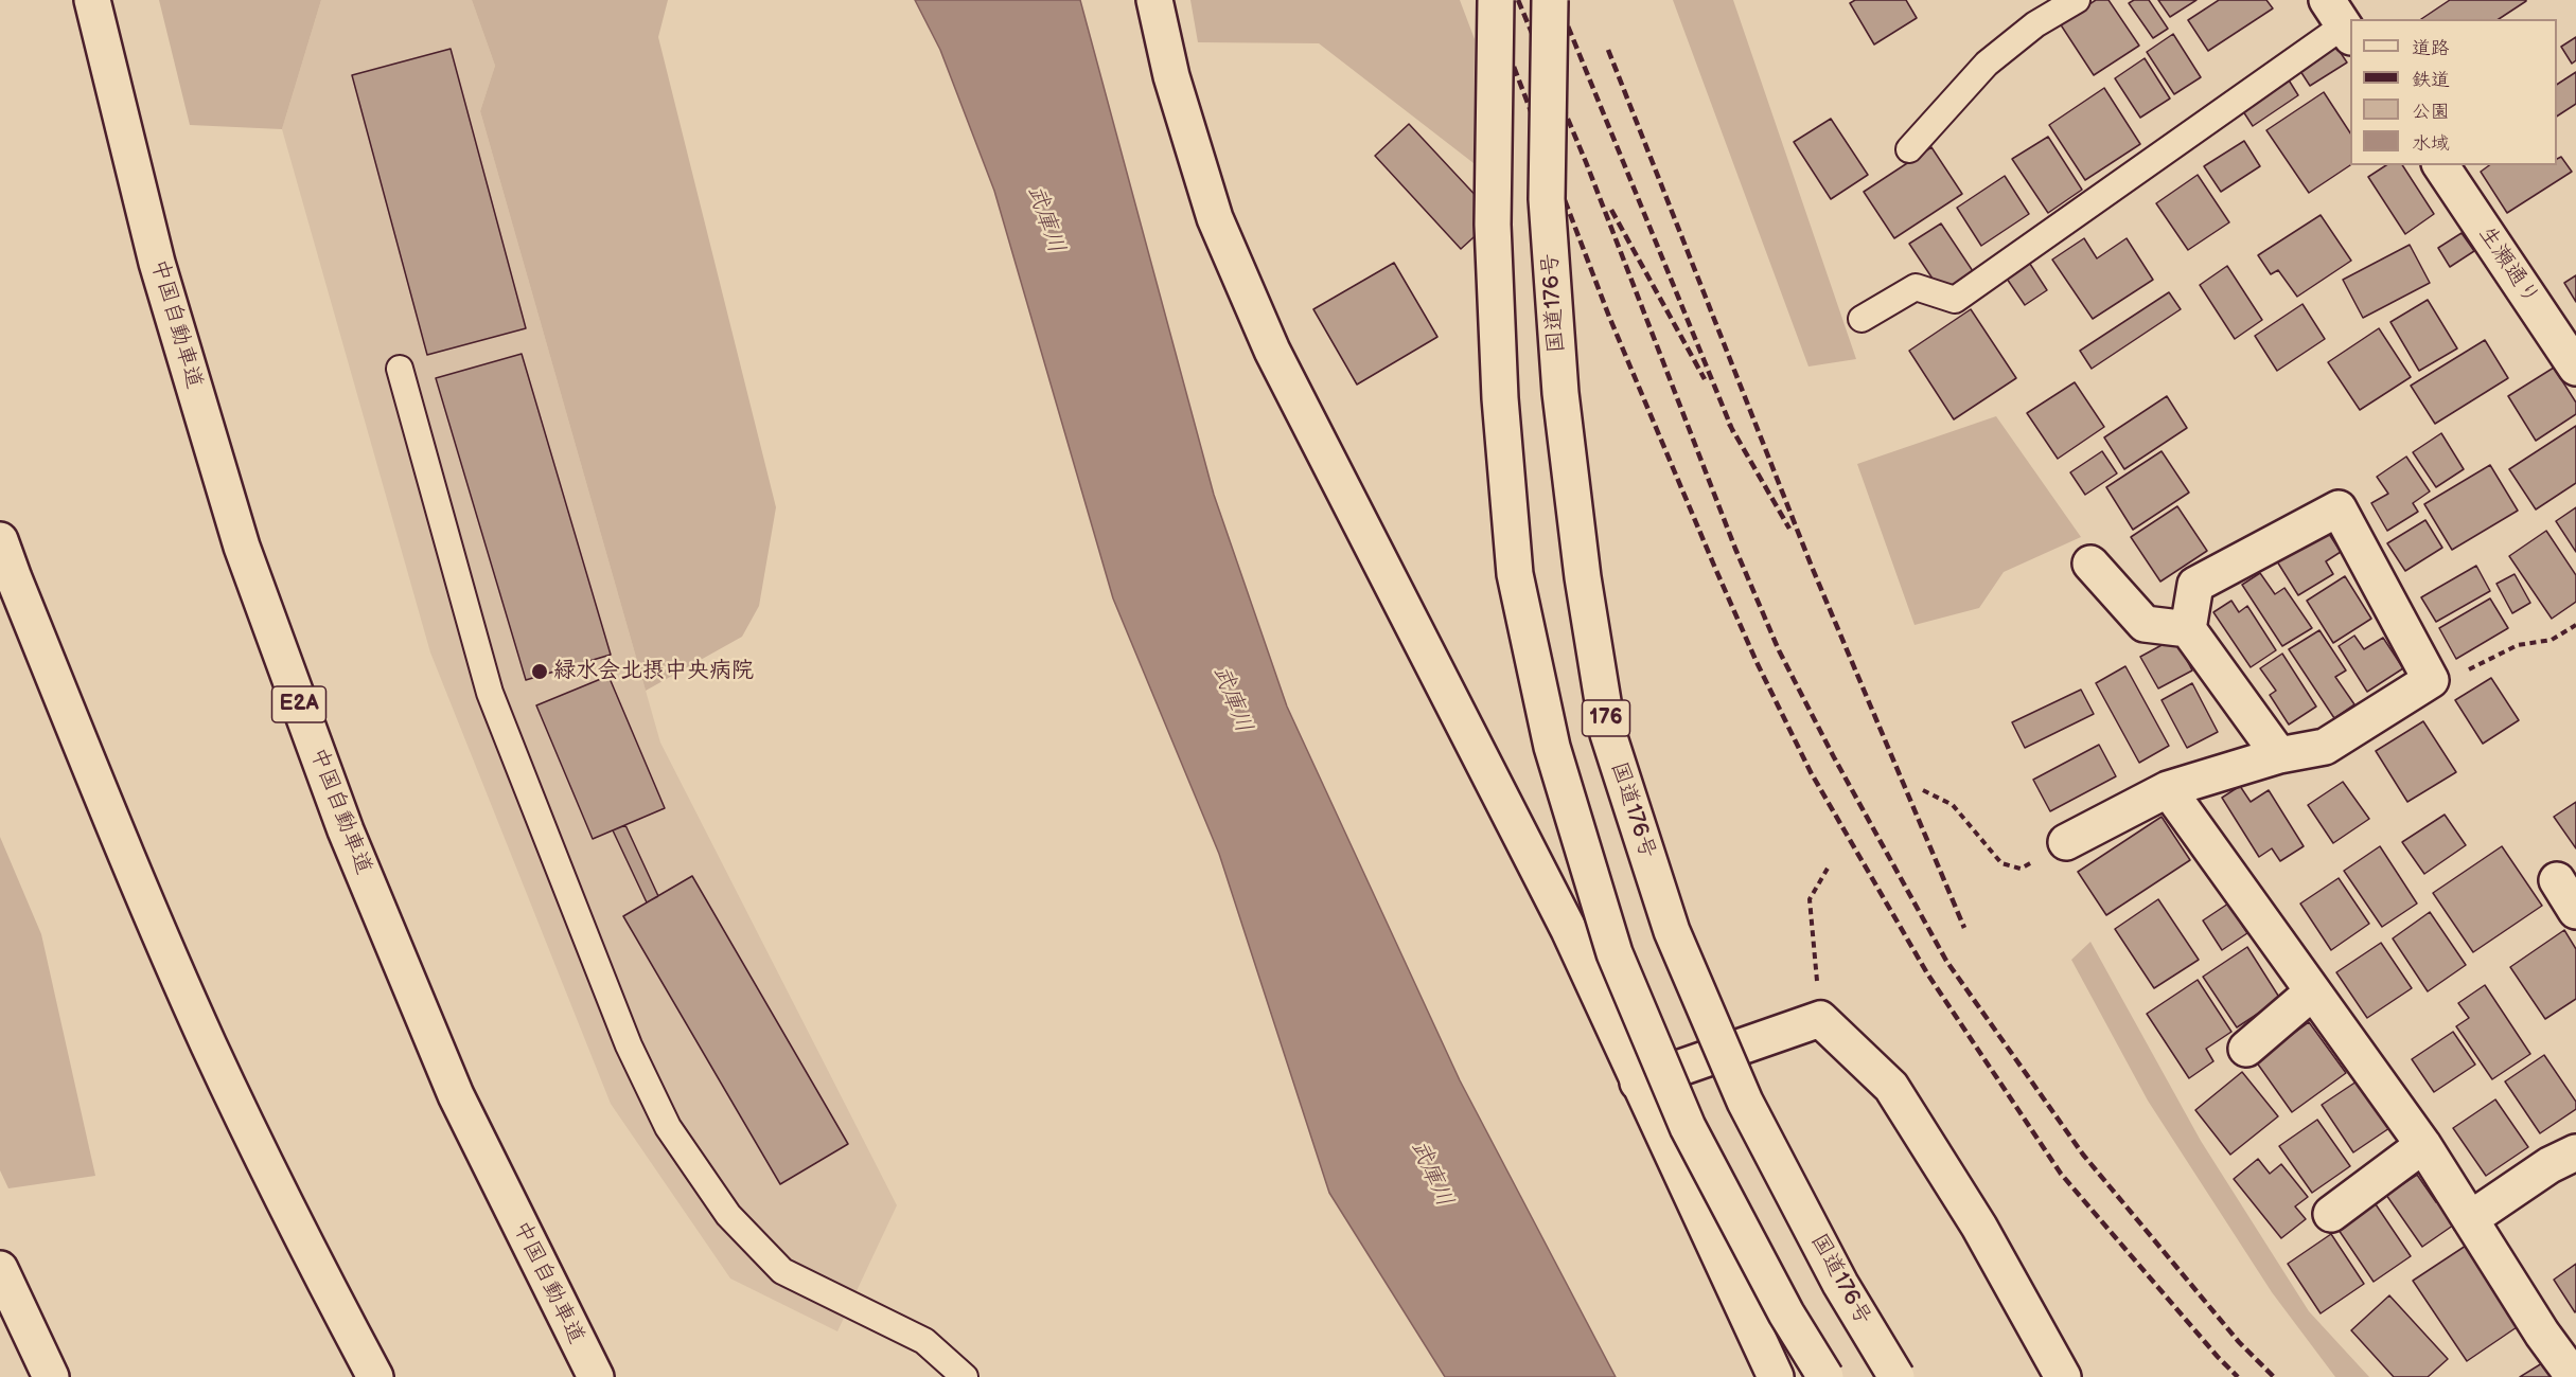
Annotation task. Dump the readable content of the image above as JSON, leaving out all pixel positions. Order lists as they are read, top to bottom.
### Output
{
  "streets": {
    "main road": [
      "生瀬通り",
      "国道176号",
      "中国自動車道",
      "E2A",
      "176"
    ]
  },
  "water": ["武庫川"],
  "places": ["緑水会北摂中央病院"],
  "legend": [
    "道路",
    "鉄道",
    "公園",
    "水域"
  ]
}
